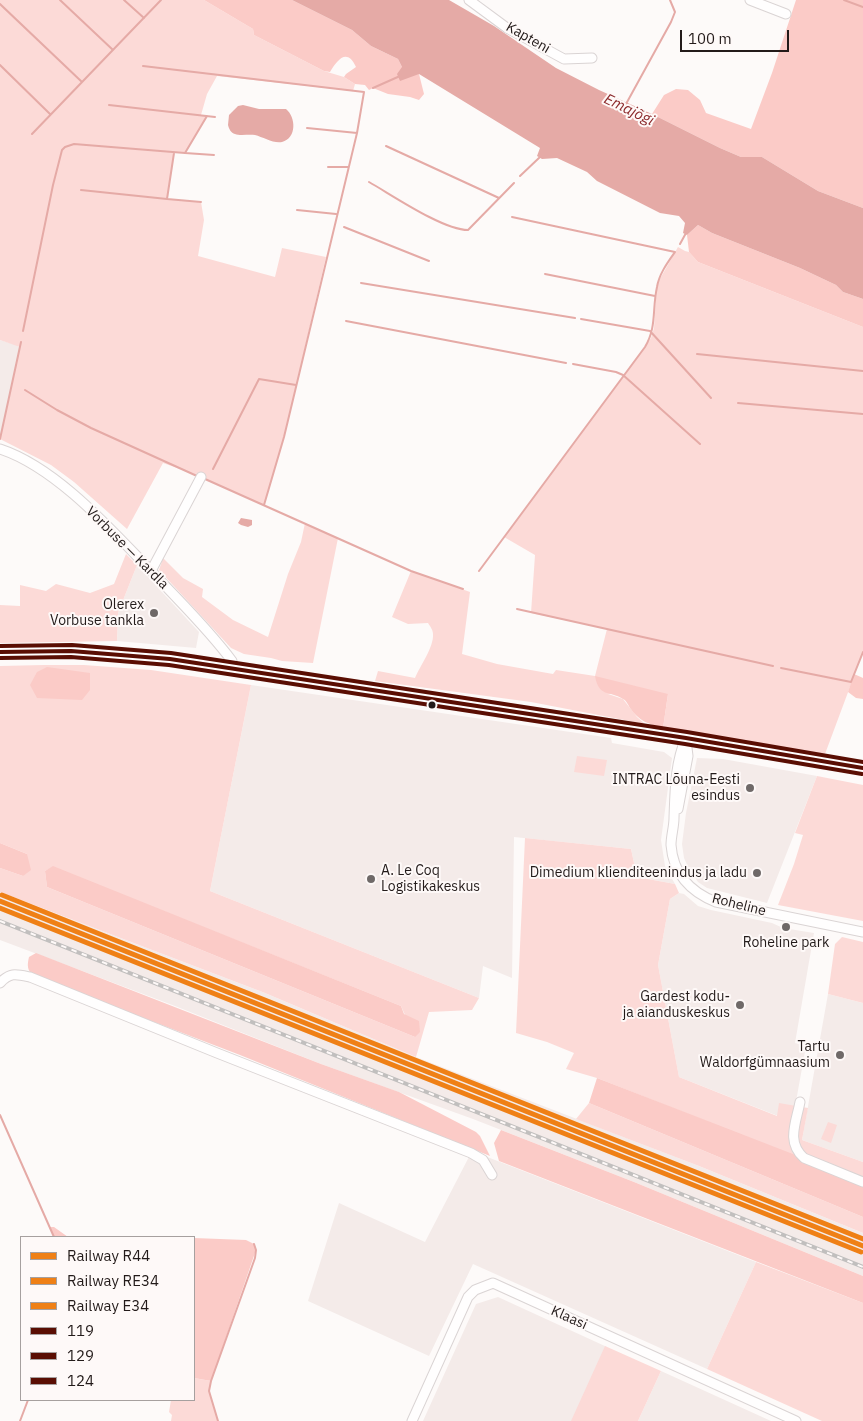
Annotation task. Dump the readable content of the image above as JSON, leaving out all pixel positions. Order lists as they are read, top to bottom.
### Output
{
  "streets": {
    "street": [
      "Kapteni",
      "Vorbuse — Kardla",
      "Roheline",
      "Klaasi"
    ]
  },
  "water": ["Emajõgi"],
  "places": [
    "Olerex Vorbuse tankla",
    "INTRAC Lõuna-Eesti esindus",
    "Dimedium klienditeenindus ja ladu",
    "A. Le Coq Logistikakeskus",
    "Roheline park",
    "Gardest kodu- ja aianduskeskus",
    "Tartu Waldorfgümnaasium"
  ],
  "lines": [
    "transit line 124",
    "transit line 119",
    "transit line 129",
    "rail line E34",
    "rail line R44",
    "rail line RE34"
  ],
  "legend": [
    "Railway R44",
    "Railway RE34",
    "Railway E34",
    "119",
    "129",
    "124"
  ],
  "scale_bar": "100 m"
}
